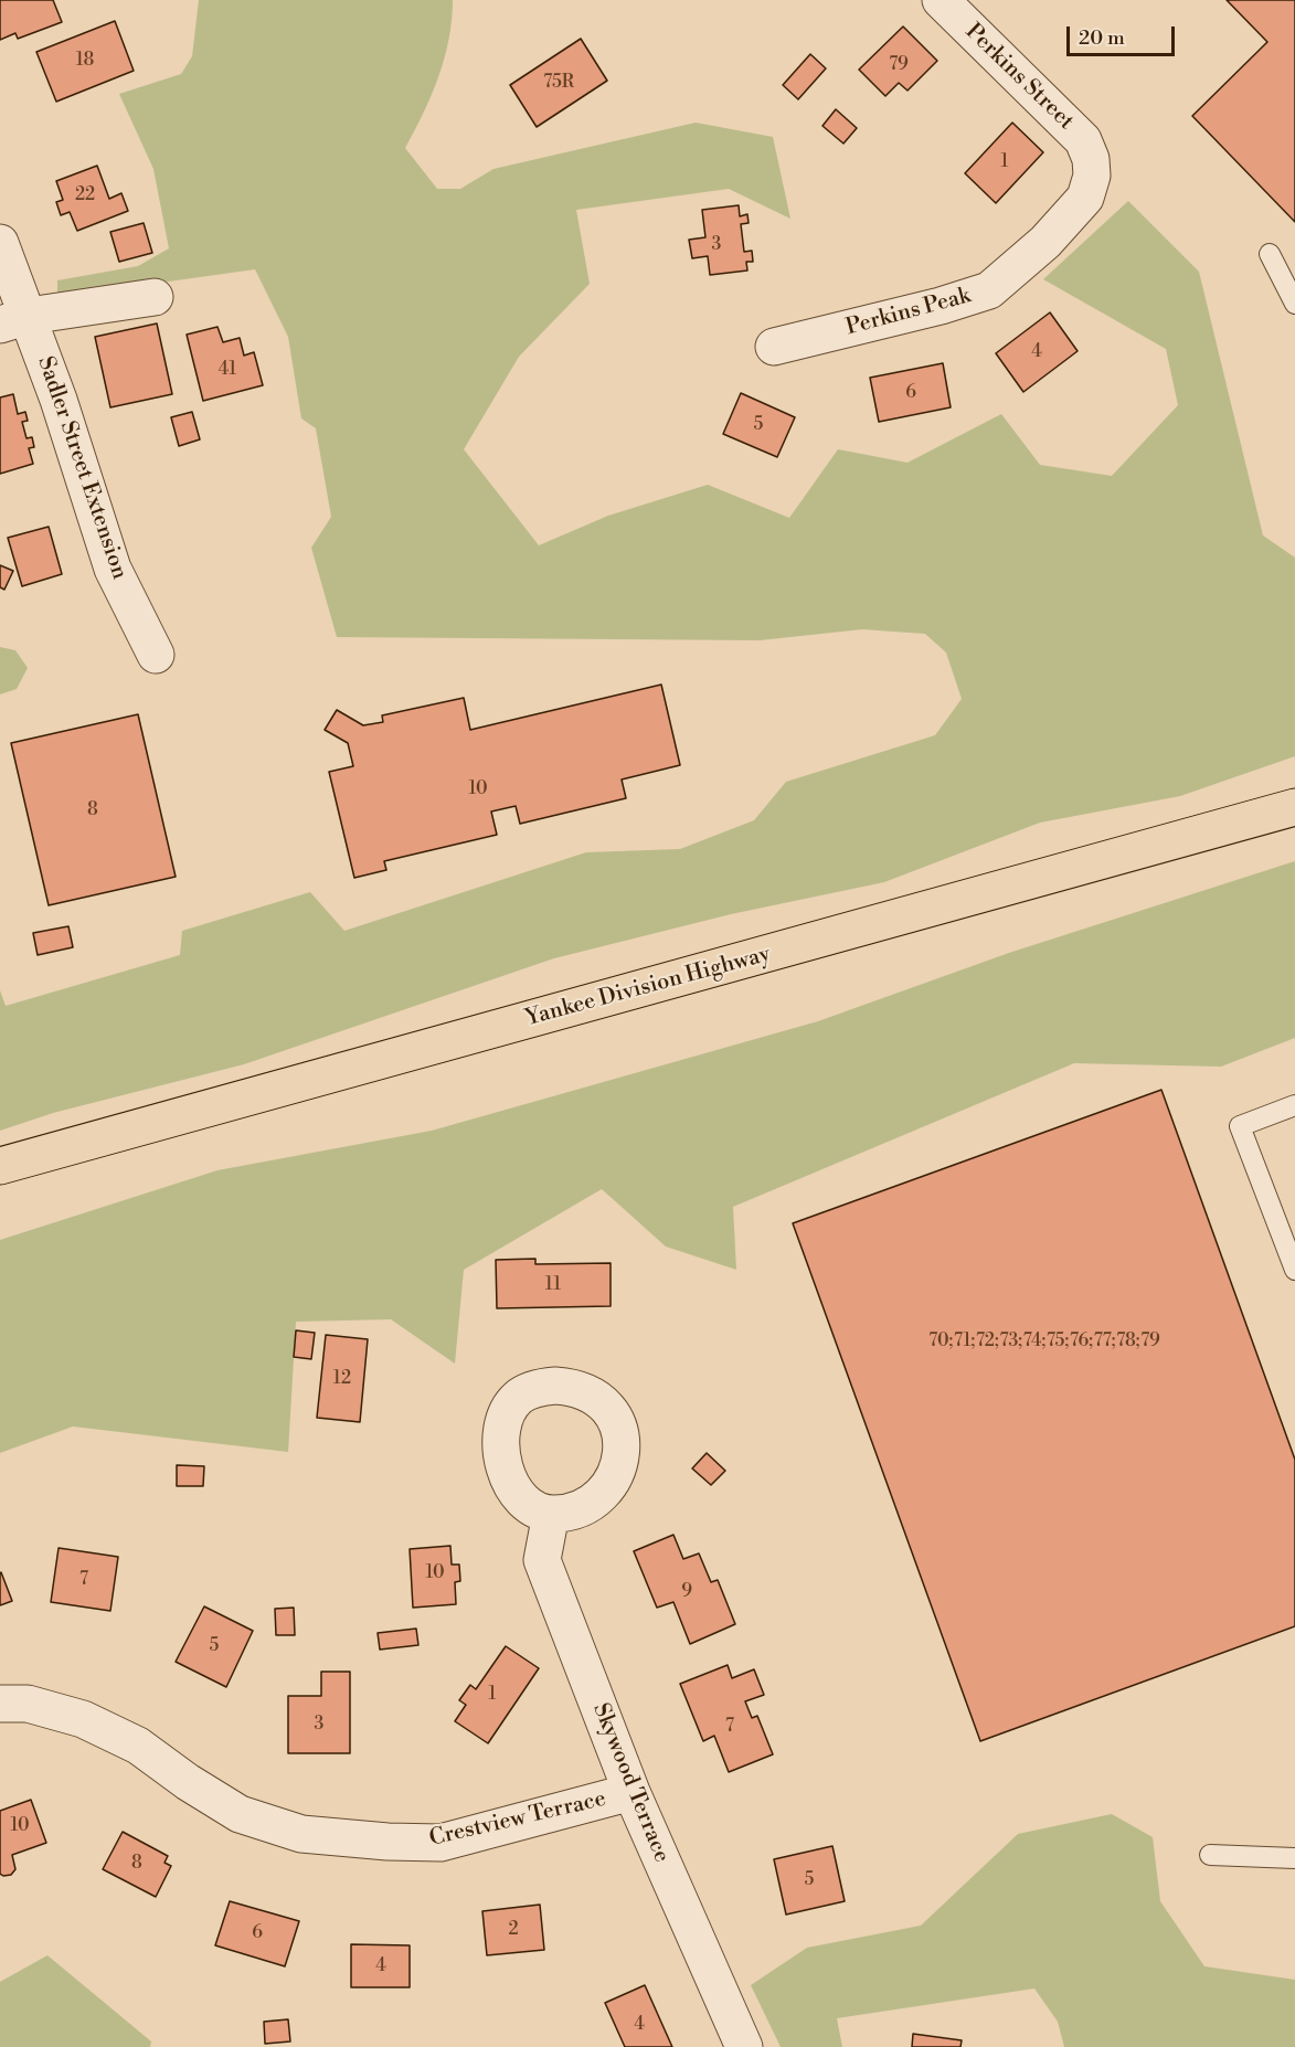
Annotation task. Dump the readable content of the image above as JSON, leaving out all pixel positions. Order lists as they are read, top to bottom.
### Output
{
  "streets": {
    "highway": ["Yankee Division Highway"],
    "street": [
      "Perkins Street",
      "Perkins Peak",
      "Sadler Street Extension",
      "Skywood Terrace",
      "Crestview Terrace"
    ]
  },
  "crossings": [
    ["Perkins Street", "Perkins Peak"],
    ["Skywood Terrace", "Crestview Terrace"]
  ],
  "house_numbers": [
    "18",
    "79",
    "75R",
    "1",
    "22",
    "3",
    "4",
    "41",
    "6",
    "5",
    "10",
    "8",
    "11",
    "70;71;72;73;74;75;76;77;78;79",
    "12",
    "10",
    "7",
    "9",
    "5",
    "1",
    "3",
    "7",
    "10",
    "8",
    "5",
    "2",
    "6",
    "4",
    "4"
  ],
  "scale_bar": "20 m"
}
